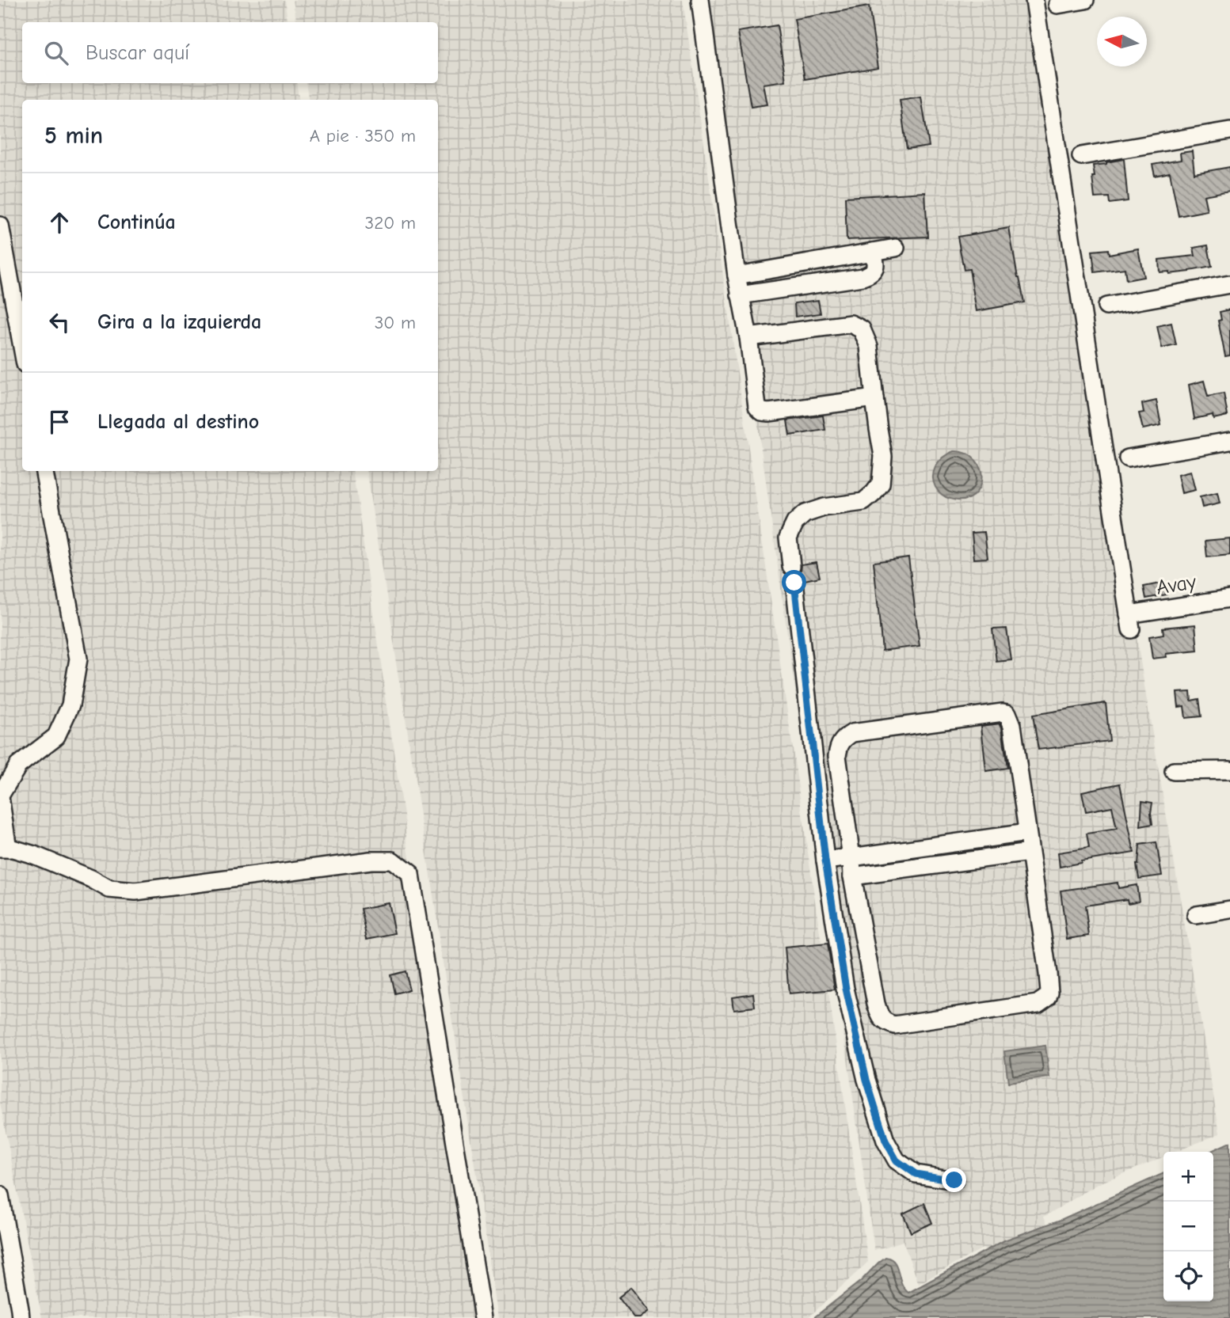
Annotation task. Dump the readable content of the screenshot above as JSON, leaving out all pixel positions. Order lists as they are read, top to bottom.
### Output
{
  "streets": {
    "street": ["Avay"]
  },
  "north": "left",
  "page": {
    "search": "Buscar aquí",
    "heading": ["5 min", "A pie · 350 m"],
    "list": [
      ["Continúa", "320 m"],
      ["Gira a la izquierda", "30 m"],
      "Llegada al destino"
    ],
    "map_buttons": ["+", "−"]
  }
}
